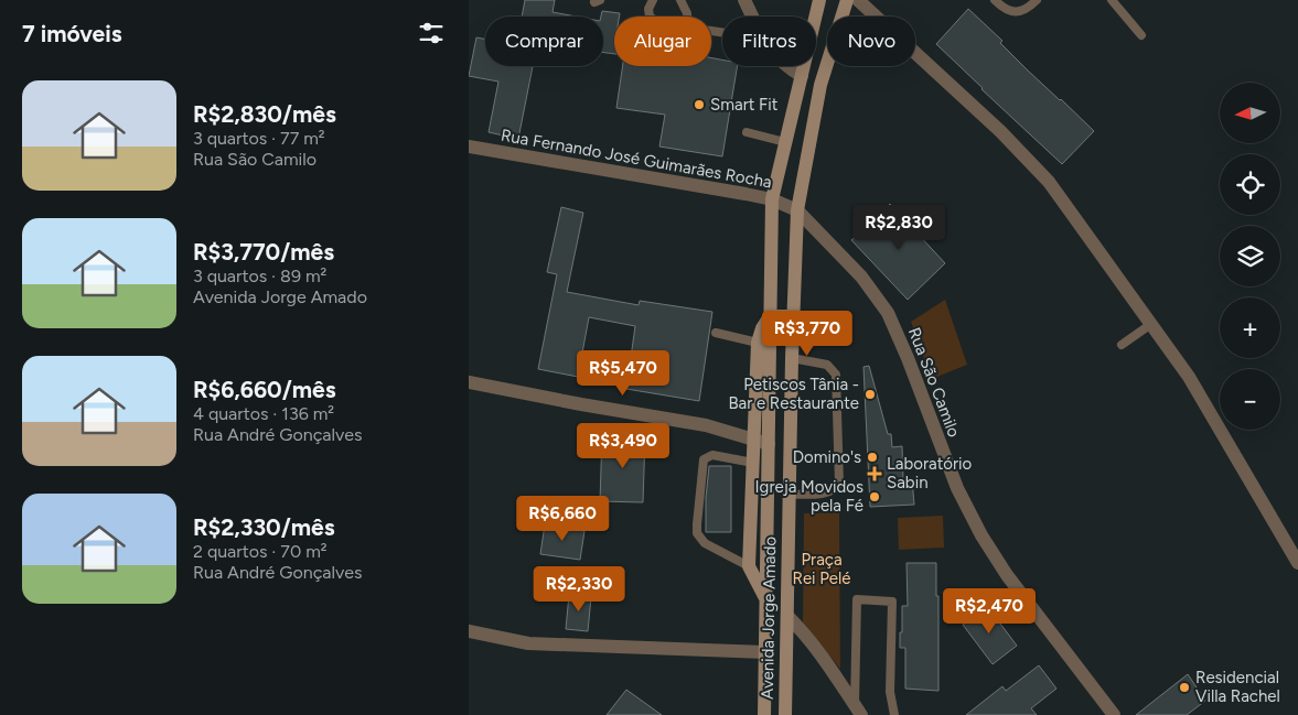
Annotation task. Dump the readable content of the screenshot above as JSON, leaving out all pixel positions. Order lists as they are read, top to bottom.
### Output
{
  "streets": {
    "main road": ["Avenida Jorge Amado"],
    "street": ["Rua Fernando José Guimarães Rocha", "Rua São Camilo"]
  },
  "crossings": [
    ["Rua Fernando José Guimarães Rocha", "Rua São Camilo"],
    ["Rua Fernando José Guimarães Rocha", "Avenida Jorge Amado"],
    ["Rua São Camilo", "Avenida Jorge Amado"]
  ],
  "parks": ["Praça Rei Pelé"],
  "places": {
    "other": [
      "Smart Fit",
      "Petiscos Tânia - Bar e Restaurante",
      "Domino's",
      "Igreja Movidos pela Fé",
      "Residencial Villa Rachel"
    ],
    "health": ["Laboratório Sabin"]
  },
  "north": "left",
  "page": {
    "heading": "7 imóveis",
    "chip": [
      "Comprar",
      "Alugar",
      "Filtros",
      "Novo"
    ],
    "list": [
      {
        "name": "R$2,830/mês",
        "note": "3 quartos · 77 m² · Rua São Camilo"
      },
      {
        "name": "R$3,770/mês",
        "note": "3 quartos · 89 m² · Avenida Jorge Amado"
      },
      {
        "name": "R$6,660/mês",
        "note": "4 quartos · 136 m² · Rua André Gonçalves"
      },
      {
        "name": "R$2,330/mês",
        "note": "2 quartos · 70 m² · Rua André Gonçalves"
      }
    ],
    "map_buttons": ["+", "−"],
    "price": [
      "R$2,830",
      "R$3,770",
      "R$5,470",
      "R$3,490",
      "R$6,660",
      "R$2,330",
      "R$2,470"
    ]
  }
}
